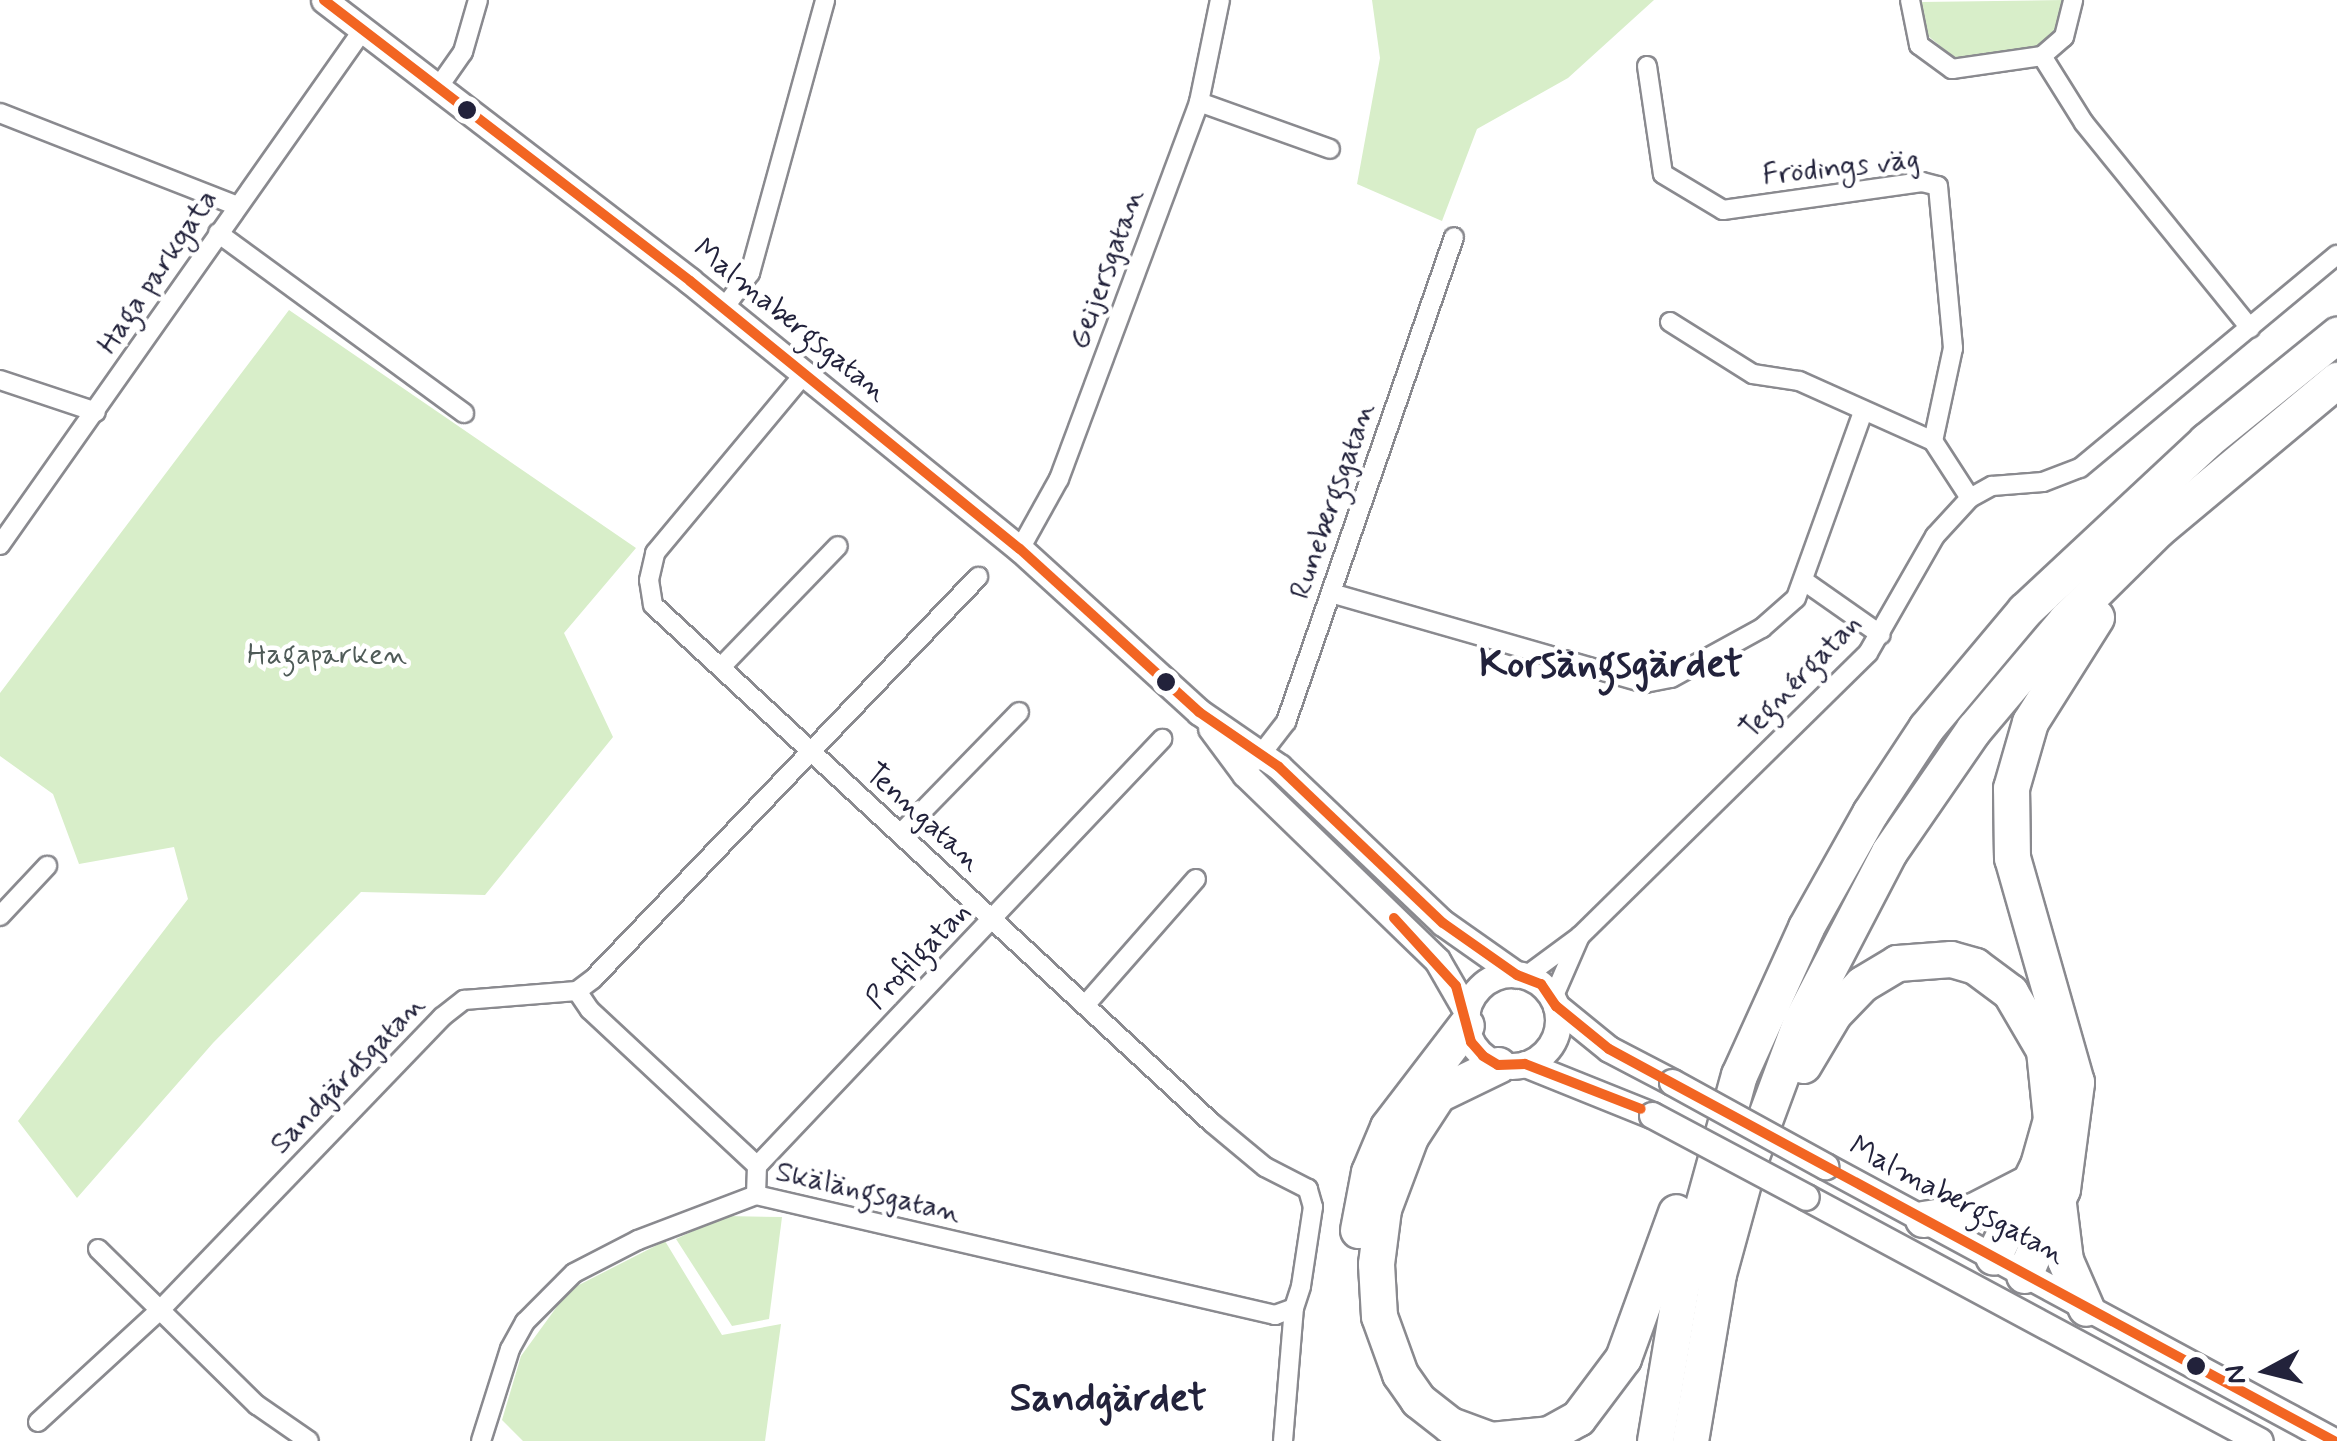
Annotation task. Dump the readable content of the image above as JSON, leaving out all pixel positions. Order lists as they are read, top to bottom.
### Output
{
  "streets": {
    "main road": ["Malmabergsgatan"],
    "street": [
      "Frödings väg",
      "Geijersgatan",
      "Haga parkgata",
      "Runebergsgatan",
      "Tegnérgatan",
      "Tenngatan",
      "Profilgatan",
      "Sandgärdsgatan",
      "Skälängsgatan"
    ]
  },
  "crossings": [
    ["Geijersgatan", "Malmabergsgatan"],
    ["Haga parkgata", "Malmabergsgatan"],
    ["Malmabergsgatan", "Runebergsgatan"],
    ["Malmabergsgatan", "Tegnérgatan"],
    ["Malmabergsgatan", "Tenngatan"],
    ["Tenngatan", "Profilgatan"],
    ["Tenngatan", "Skälängsgatan"]
  ],
  "districts": ["Korsängsgärdet", "Sandgärdet"],
  "parks": ["Hagaparken"],
  "north": "left"
}
